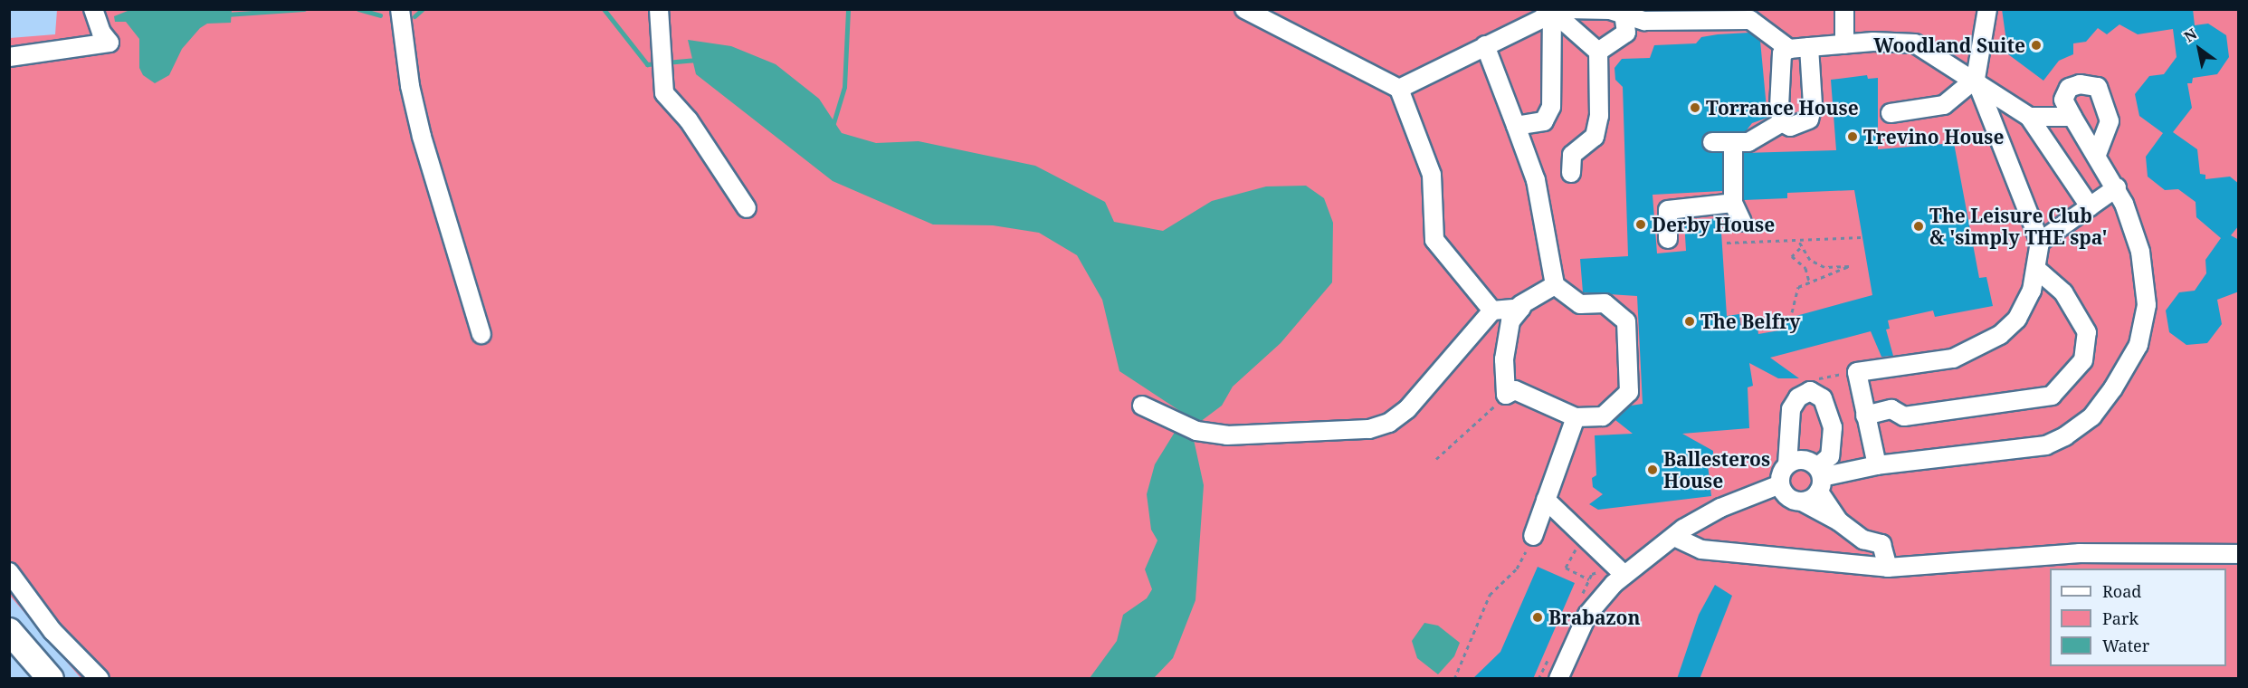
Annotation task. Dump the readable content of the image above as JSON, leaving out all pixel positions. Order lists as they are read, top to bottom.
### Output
{
  "places": [
    "Woodland Suite",
    "Torrance House",
    "Trevino House",
    "Derby House",
    "The Leisure Club & 'simply THE spa'",
    "The Belfry",
    "Ballesteros House",
    "Brabazon"
  ],
  "legend": ["Road", "Park", "Water"],
  "north": "top left"
}
